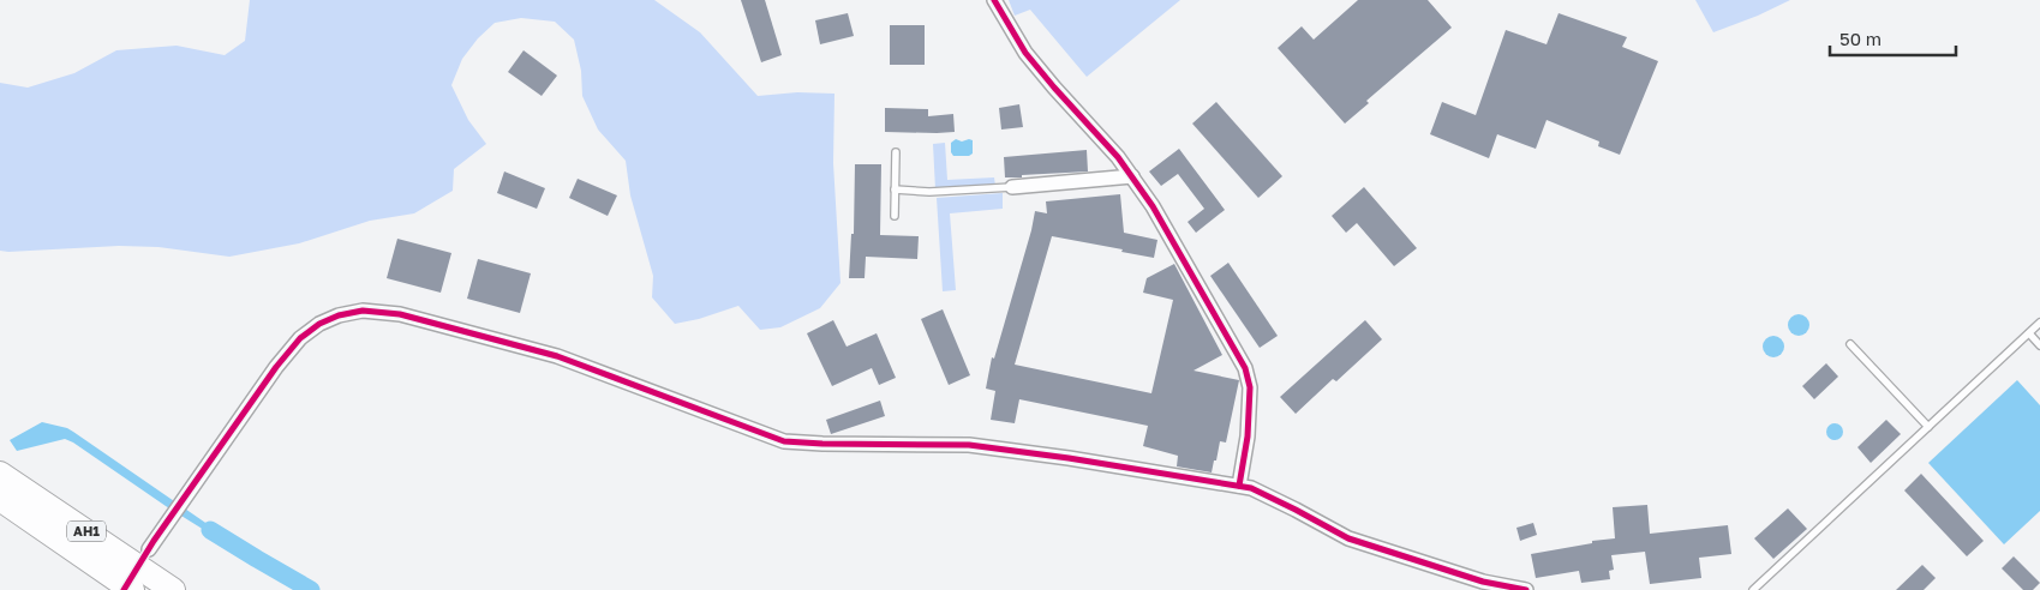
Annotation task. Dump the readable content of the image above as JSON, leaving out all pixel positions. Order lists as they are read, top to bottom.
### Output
{
  "streets": {
    "highway": ["AH1"]
  },
  "scale_bar": "50 m"
}
